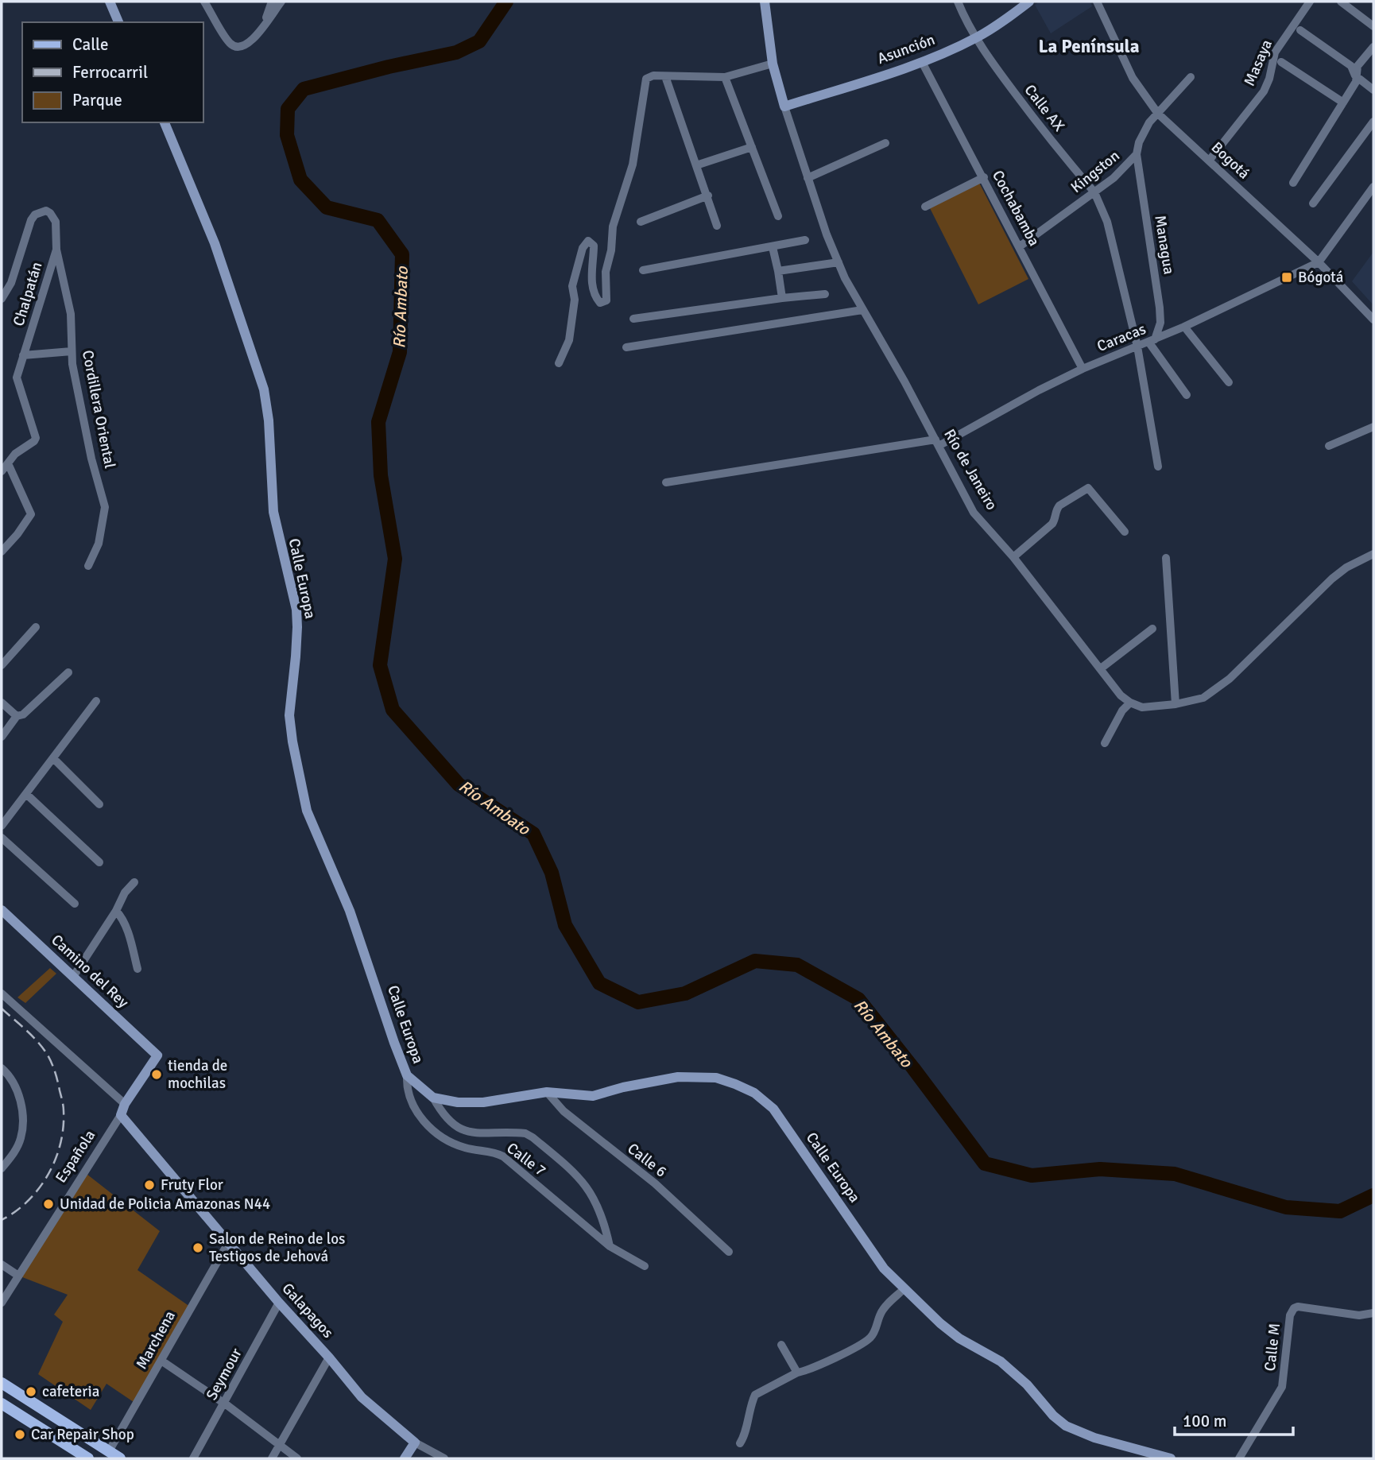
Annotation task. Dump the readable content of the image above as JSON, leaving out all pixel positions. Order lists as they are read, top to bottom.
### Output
{
  "streets": {
    "street": [
      "Asunción",
      "Masaya",
      "Calle AX",
      "Bogotá",
      "Kingston",
      "Cochabamba",
      "Managua",
      "Chalpatán",
      "Caracas",
      "Cordillera Oriental",
      "Río de Janeiro",
      "Calle Europa",
      "Camino del Rey",
      "Española",
      "Calle 7",
      "Calle 6",
      "Galapagos",
      "Marchena",
      "Calle M",
      "Seymour"
    ]
  },
  "crossings": [
    ["Asunción", "Calle AX"],
    ["Asunción", "Cochabamba"],
    ["Asunción", "Río de Janeiro"],
    ["Masaya", "Bogotá"],
    ["Calle AX", "Kingston"],
    ["Calle AX", "Caracas"],
    ["Bogotá", "Kingston"],
    ["Bogotá", "Caracas"],
    ["Kingston", "Cochabamba"],
    ["Kingston", "Managua"],
    ["Cochabamba", "Caracas"],
    ["Managua", "Caracas"],
    ["Chalpatán", "Cordillera Oriental"],
    ["Caracas", "Río de Janeiro"],
    ["Calle Europa", "Calle 7"],
    ["Calle Europa", "Calle 6"],
    ["Camino del Rey", "Española"],
    ["Española", "Galapagos"],
    ["Galapagos", "Marchena"],
    ["Galapagos", "Seymour"]
  ],
  "districts": ["La Península"],
  "water": ["Río Ambato"],
  "places": {
    "transit": ["Bógotá"],
    "other": [
      "tienda de mochilas",
      "Fruty Flor",
      "Unidad de Policia Amazonas N44",
      "Salon de Reino de los Testigos de Jehová",
      "cafeteria",
      "Car Repair Shop"
    ]
  },
  "legend": ["Calle", "Ferrocarril", "Parque"],
  "scale_bar": "100 m"
}
